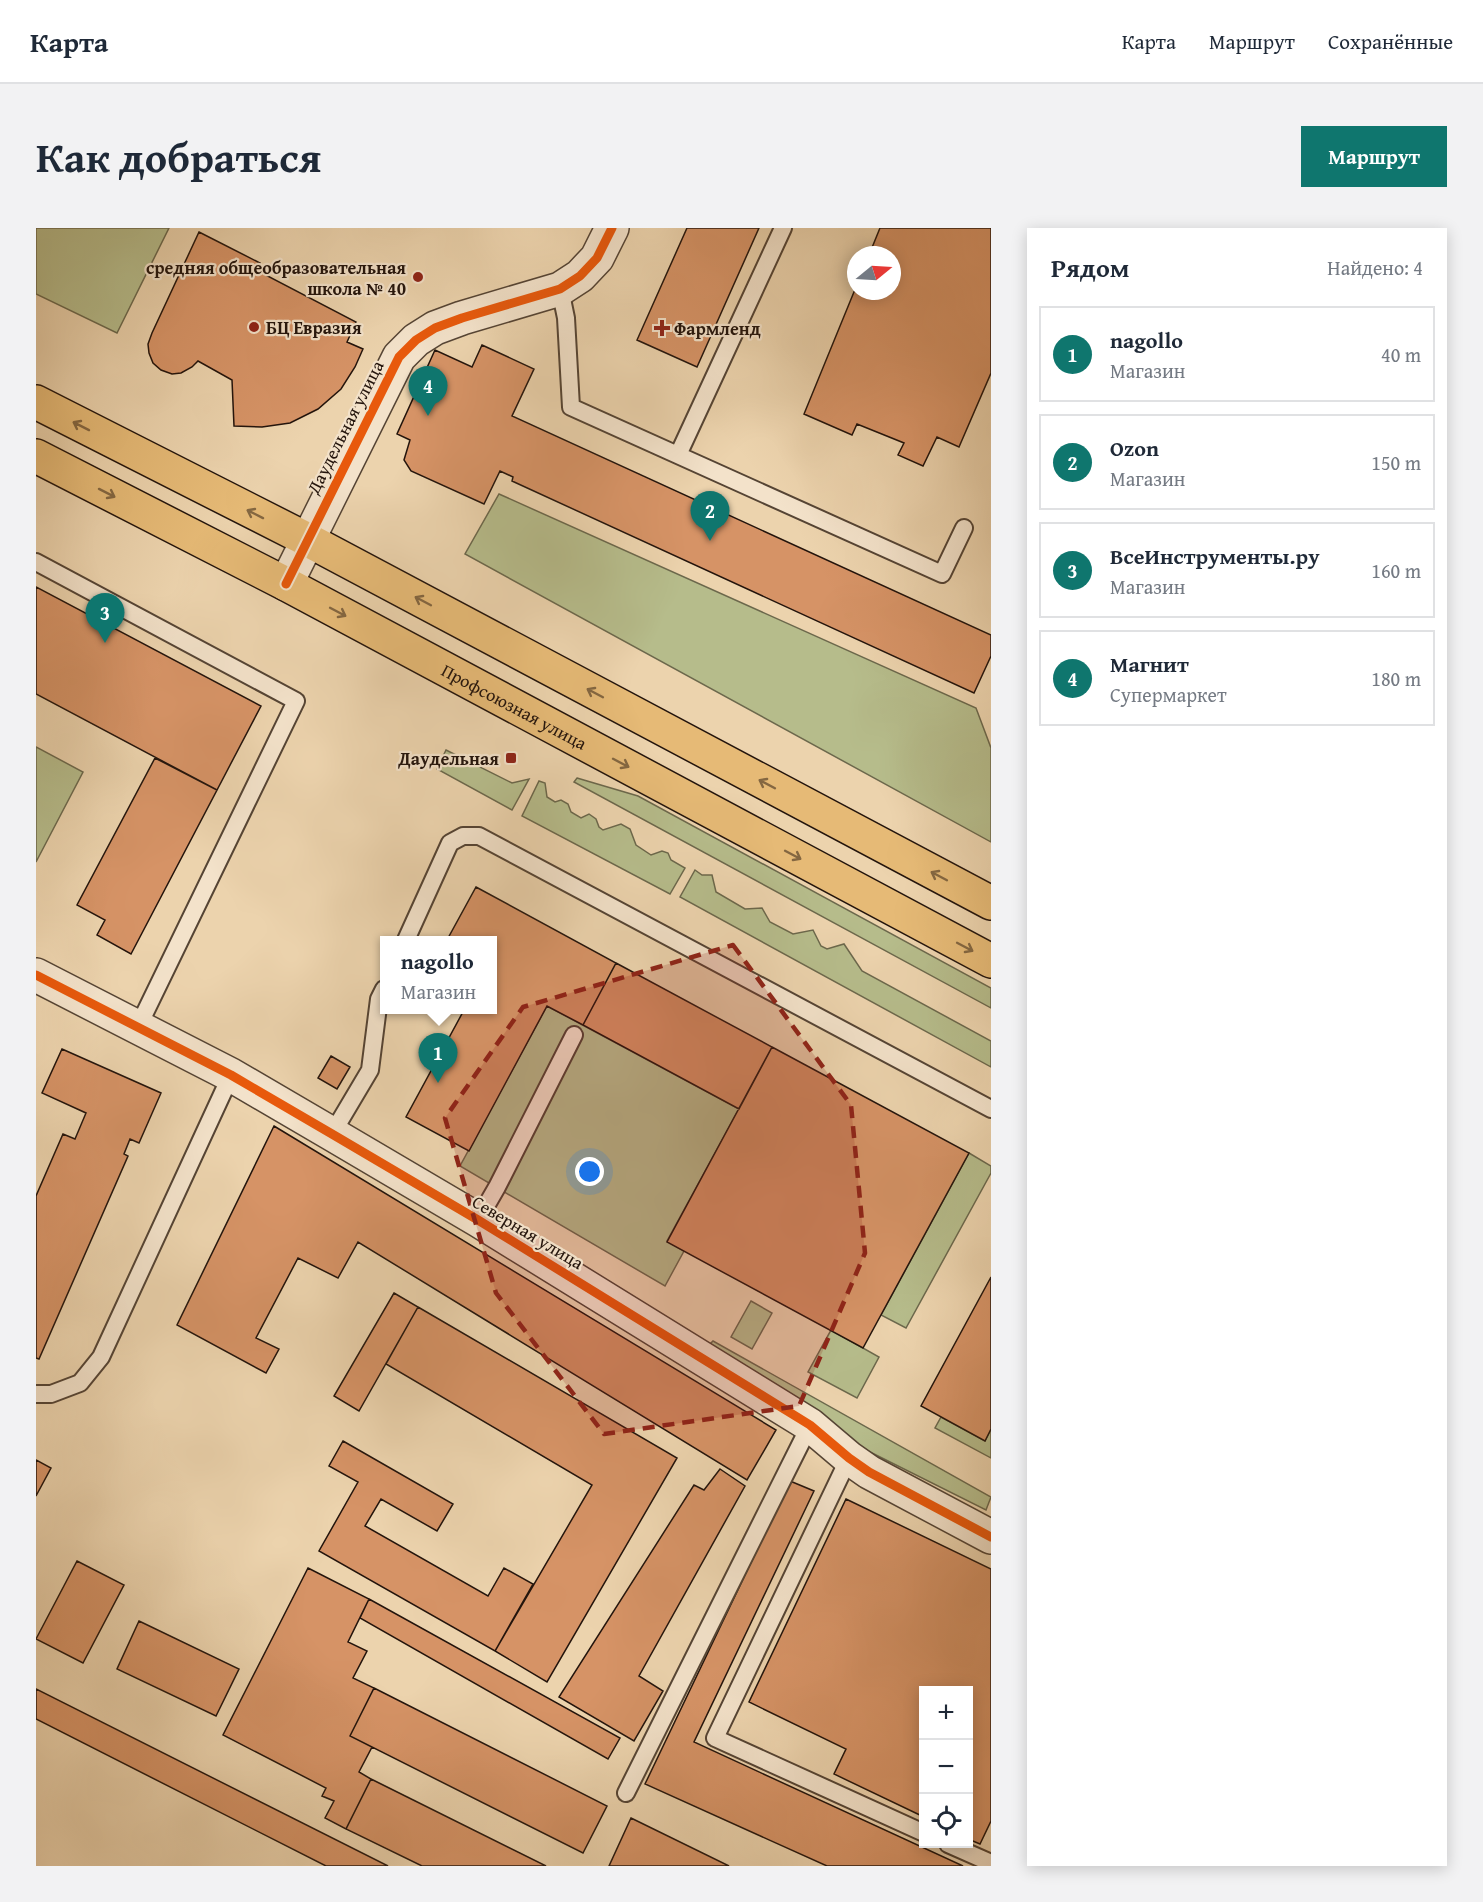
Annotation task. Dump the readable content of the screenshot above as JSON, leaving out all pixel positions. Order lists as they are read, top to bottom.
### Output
{
  "streets": {
    "main road": ["Профсоюзная улица"],
    "street": ["Даудельная улица", "Северная улица"]
  },
  "crossings": [
    ["Даудельная улица", "Профсоюзная улица"]
  ],
  "places": {
    "other": ["средняя общеобразовательная школа № 40", "БЦ Евразия"],
    "health": ["Фармленд"],
    "transit": ["Даудельная"]
  },
  "north": "right",
  "page": {
    "header": "Карта",
    "nav": ["Карта", "Маршрут", "Сохранённые"],
    "title": "Как добраться",
    "buttons": "Маршрут",
    "heading": ["Рядом", "Найдено: 4"],
    "list": [
      {
        "mark": "1",
        "name": "nagollo",
        "note": "Магазин",
        "value": "40 m"
      },
      {
        "mark": "2",
        "name": "Ozon",
        "note": "Магазин",
        "value": "150 m"
      },
      {
        "mark": "3",
        "name": "ВсеИнструменты.ру",
        "note": "Магазин",
        "value": "160 m"
      },
      {
        "mark": "4",
        "name": "Магнит",
        "note": "Супермаркет",
        "value": "180 m"
      }
    ],
    "pins": [
      "4",
      "2",
      "3",
      "1"
    ],
    "popup": ["nagollo", "Магазин"],
    "map_buttons": ["+", "−"]
  }
}
